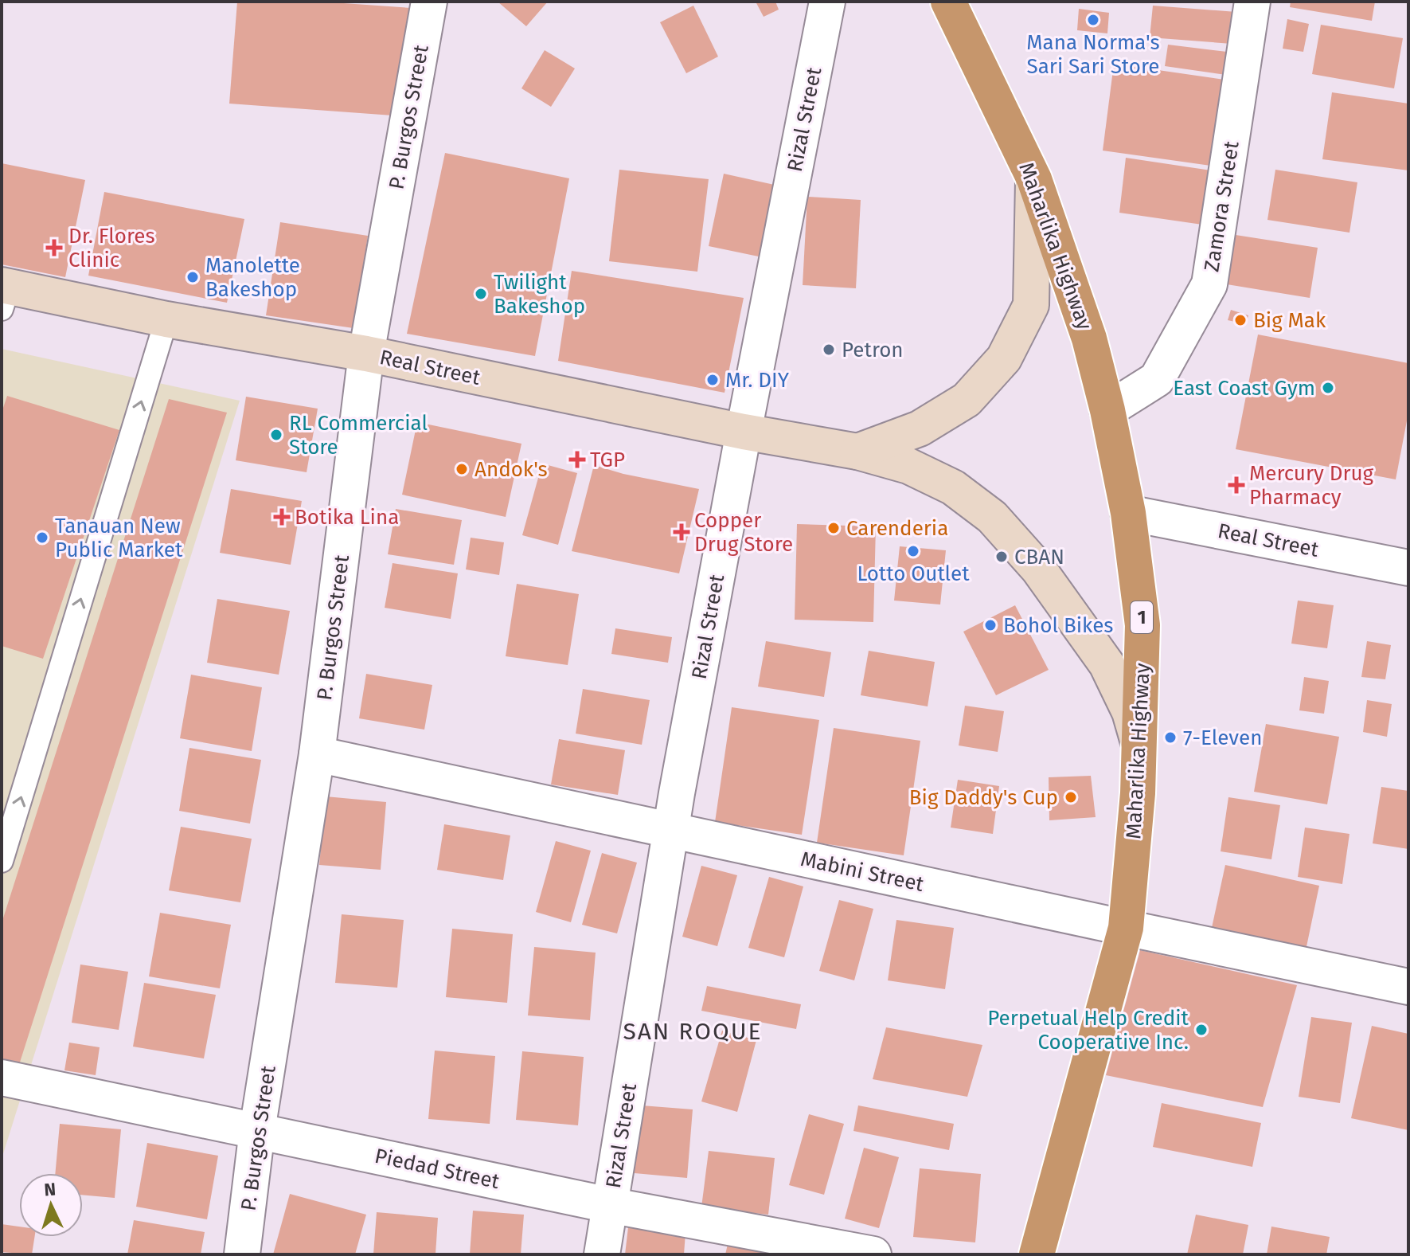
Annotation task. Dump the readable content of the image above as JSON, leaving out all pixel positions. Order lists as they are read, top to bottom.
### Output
{
  "streets": {
    "highway": ["Maharlika Highway", "1"],
    "main road": ["Real Street"],
    "street": [
      "P. Burgos Street",
      "Rizal Street",
      "Zamora Street",
      "Mabini Street",
      "Piedad Street"
    ]
  },
  "crossings": [
    ["P. Burgos Street", "Real Street"],
    ["P. Burgos Street", "Mabini Street"],
    ["P. Burgos Street", "Piedad Street"],
    ["Rizal Street", "Real Street"],
    ["Rizal Street", "Mabini Street"],
    ["Rizal Street", "Piedad Street"],
    ["Zamora Street", "Maharlika Highway"],
    ["Maharlika Highway", "Real Street"],
    ["Maharlika Highway", "Mabini Street"]
  ],
  "districts": ["SAN ROQUE"],
  "places": {
    "other": [
      "Mana Norma's Sari Sari Store",
      "Manolette Bakeshop",
      "Twilight Bakeshop",
      "Big Mak",
      "Petron",
      "Mr. DIY",
      "East Coast Gym",
      "RL Commercial Store",
      "Andok's",
      "Carenderia",
      "Tanauan New Public Market",
      "Lotto Outlet",
      "CBAN",
      "Bohol Bikes",
      "7-Eleven",
      "Big Daddy's Cup",
      "Perpetual Help Credit Cooperative Inc."
    ],
    "health": [
      "Dr. Flores Clinic",
      "TGP",
      "Mercury Drug Pharmacy",
      "Botika Lina",
      "Copper Drug Store"
    ]
  },
  "north": "top"
}
